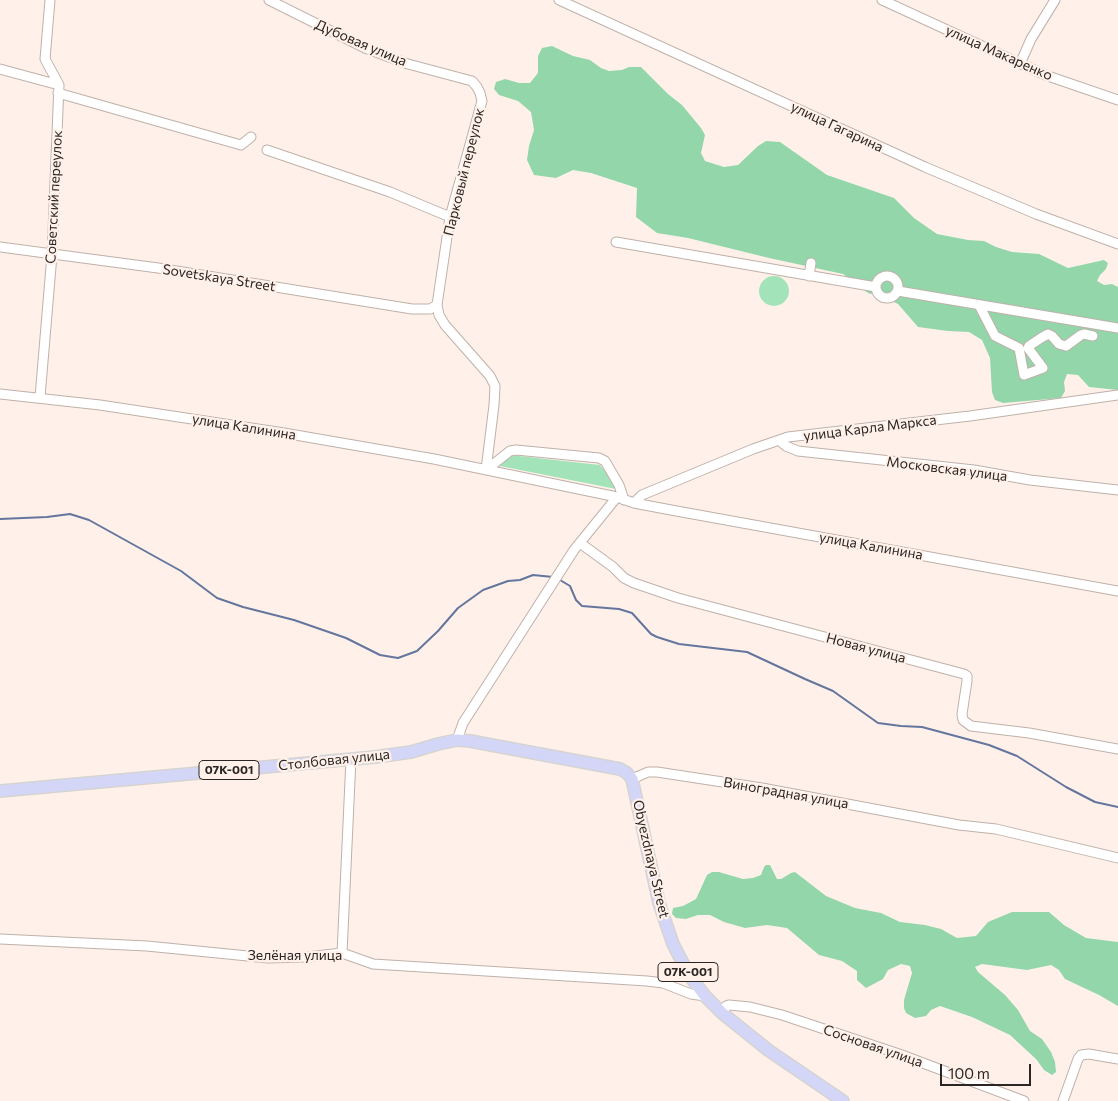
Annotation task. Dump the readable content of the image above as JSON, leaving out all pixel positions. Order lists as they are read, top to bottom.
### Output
{
  "streets": {
    "main road": ["Столбовая улица", "07К-001", "Obyezdnaya Street"],
    "street": [
      "Дубовая улица",
      "улица Макаренко",
      "улица Гагарина",
      "Парковый переулок",
      "Советский переулок",
      "Sovetskaya Street",
      "улица Калинина",
      "улица Карла Маркса",
      "Московская улица",
      "Новая улица",
      "Виноградная улица",
      "Зелёная улица",
      "Сосновая улица"
    ]
  },
  "crossings": [
    ["Дубовая улица", "Парковый переулок"],
    ["Парковый переулок", "Sovetskaya Street"],
    ["Советский переулок", "Sovetskaya Street"],
    ["Советский переулок", "улица Калинина"],
    ["улица Калинина", "улица Карла Маркса"],
    ["улица Карла Маркса", "Московская улица"],
    ["Столбовая улица", "07К-001"],
    ["07К-001", "Виноградная улица"],
    ["07К-001", "Obyezdnaya Street"],
    ["Виноградная улица", "Obyezdnaya Street"],
    ["Obyezdnaya Street", "Зелёная улица"],
    ["Obyezdnaya Street", "Сосновая улица"]
  ],
  "scale_bar": "100 m"
}
